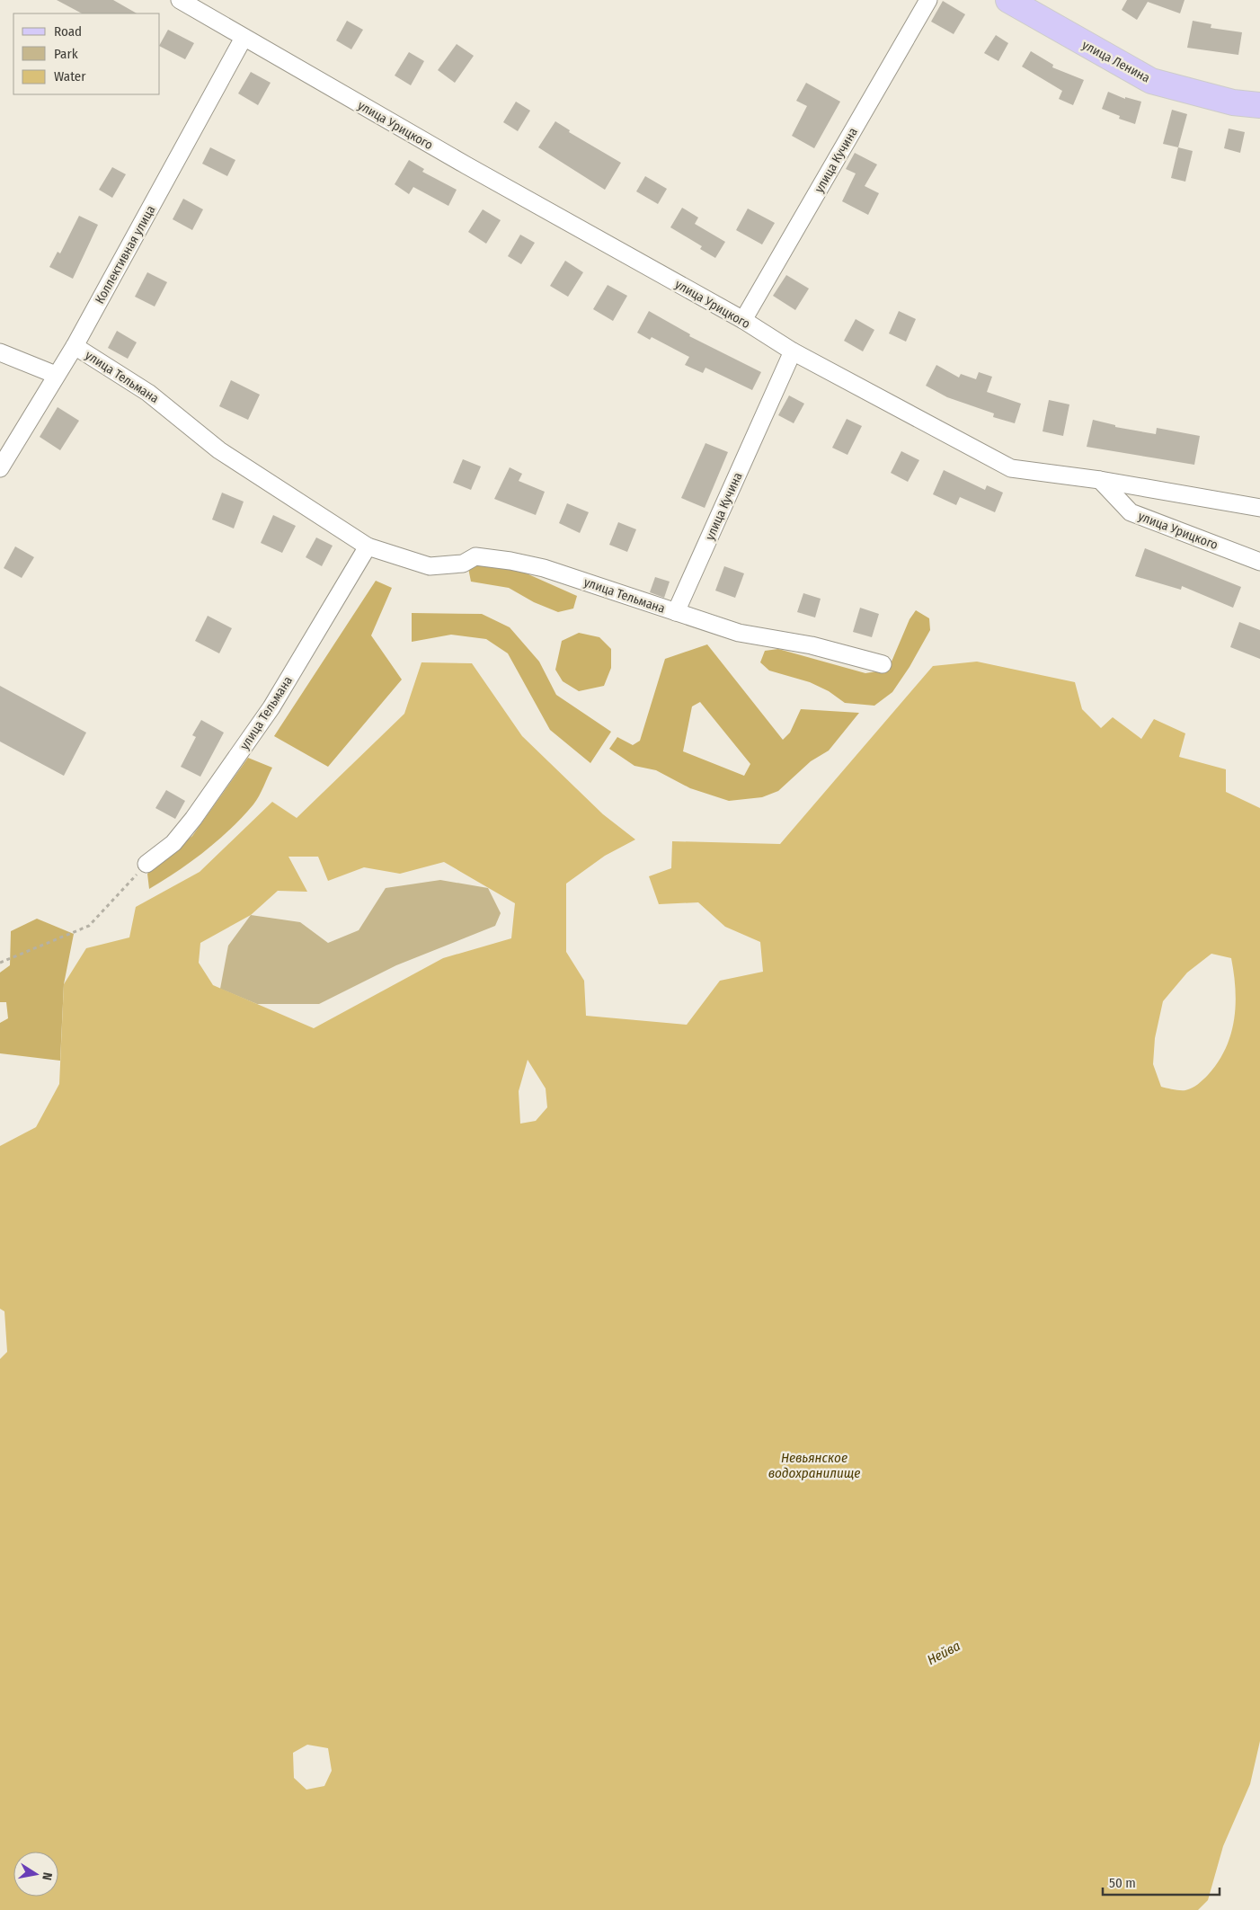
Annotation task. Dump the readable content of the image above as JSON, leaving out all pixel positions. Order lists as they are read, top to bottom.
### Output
{
  "streets": {
    "main road": ["улица Ленина"],
    "street": [
      "улица Урицкого",
      "улица Кучина",
      "Коллективная улица",
      "улица Тельмана"
    ]
  },
  "crossings": [
    ["улица Урицкого", "улица Кучина"],
    ["улица Урицкого", "Коллективная улица"],
    ["улица Кучина", "улица Тельмана"],
    ["Коллективная улица", "улица Тельмана"]
  ],
  "water": ["Невьянское водохранилище", "Нейва"],
  "legend": ["Road", "Park", "Water"],
  "scale_bar": "50 m",
  "north": "right"
}
